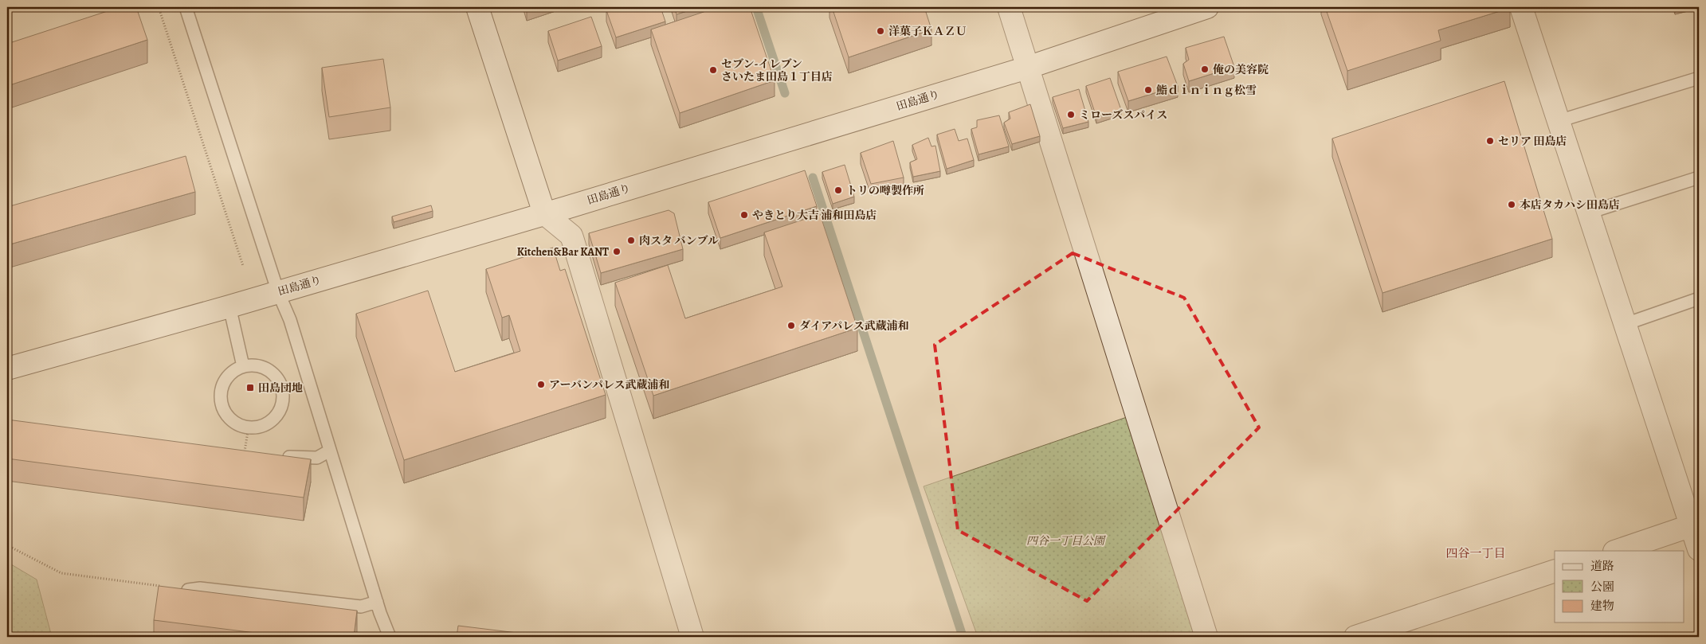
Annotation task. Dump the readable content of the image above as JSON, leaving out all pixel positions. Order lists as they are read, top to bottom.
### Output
{
  "streets": {
    "street": ["田島通り"]
  },
  "districts": ["四谷一丁目"],
  "parks": ["四谷一丁目公園"],
  "places": {
    "other": [
      "洋菓子ＫＡＺＵ",
      "俺の美容院",
      "セブン-イレブン さいたま田島１丁目店",
      "鮨ｄｉｎｉｎｇ松雪",
      "ミローズスパイス",
      "セリア 田島店",
      "トリの噂製作所",
      "本店タカハシ田島店",
      "やきとり大吉 浦和田島店",
      "肉スタ バンブル",
      "Kitchen&Bar KANT",
      "ダイアパレス武蔵浦和",
      "アーバンパレス武蔵浦和"
    ],
    "transit": ["田島団地"]
  },
  "legend": ["道路", "公園", "建物"]
}
